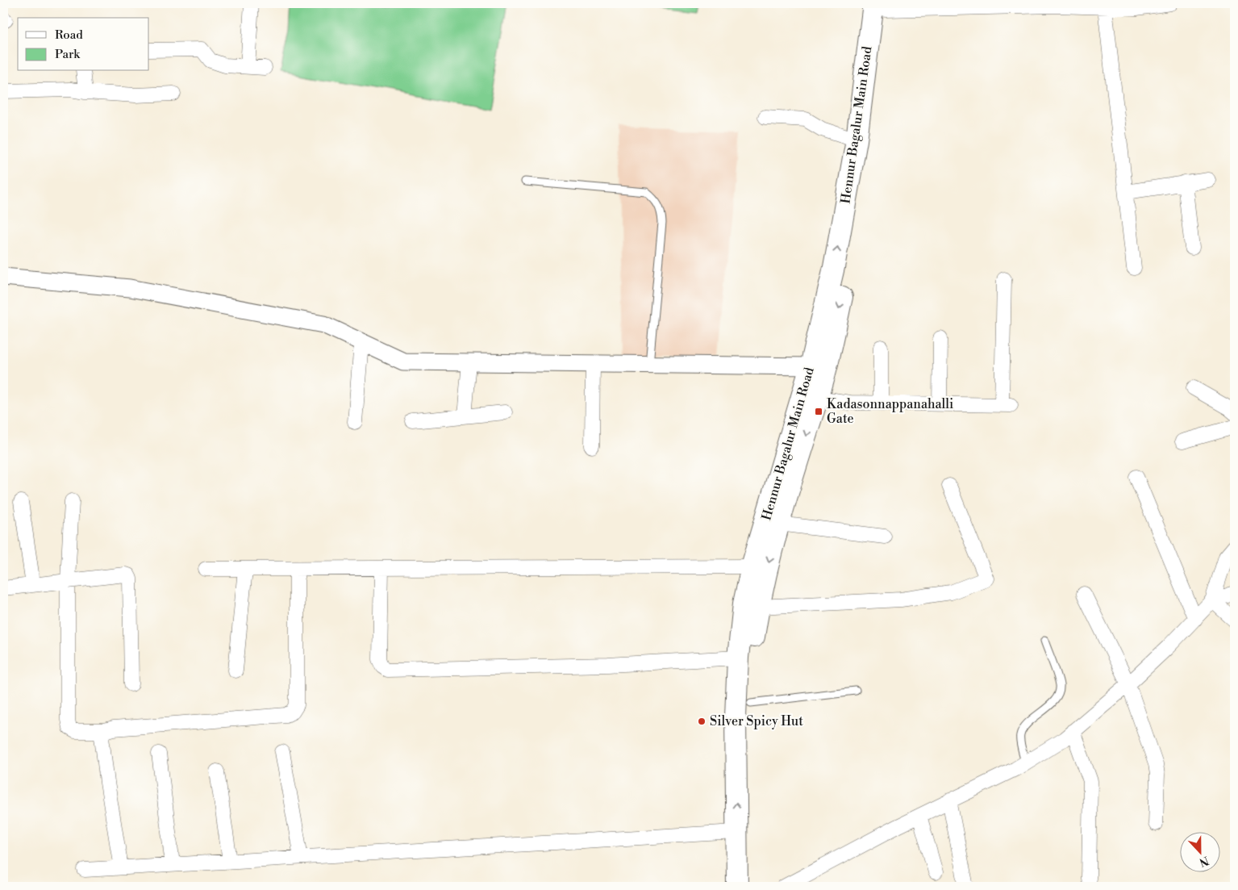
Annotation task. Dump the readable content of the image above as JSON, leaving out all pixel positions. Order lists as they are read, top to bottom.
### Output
{
  "streets": {
    "main road": ["Hennur Bagalur Main Road"]
  },
  "places": {
    "transit": ["Kadasonnappanahalli Gate"],
    "other": ["Silver Spicy Hut"]
  },
  "legend": ["Road", "Park"],
  "north": "bottom"
}
